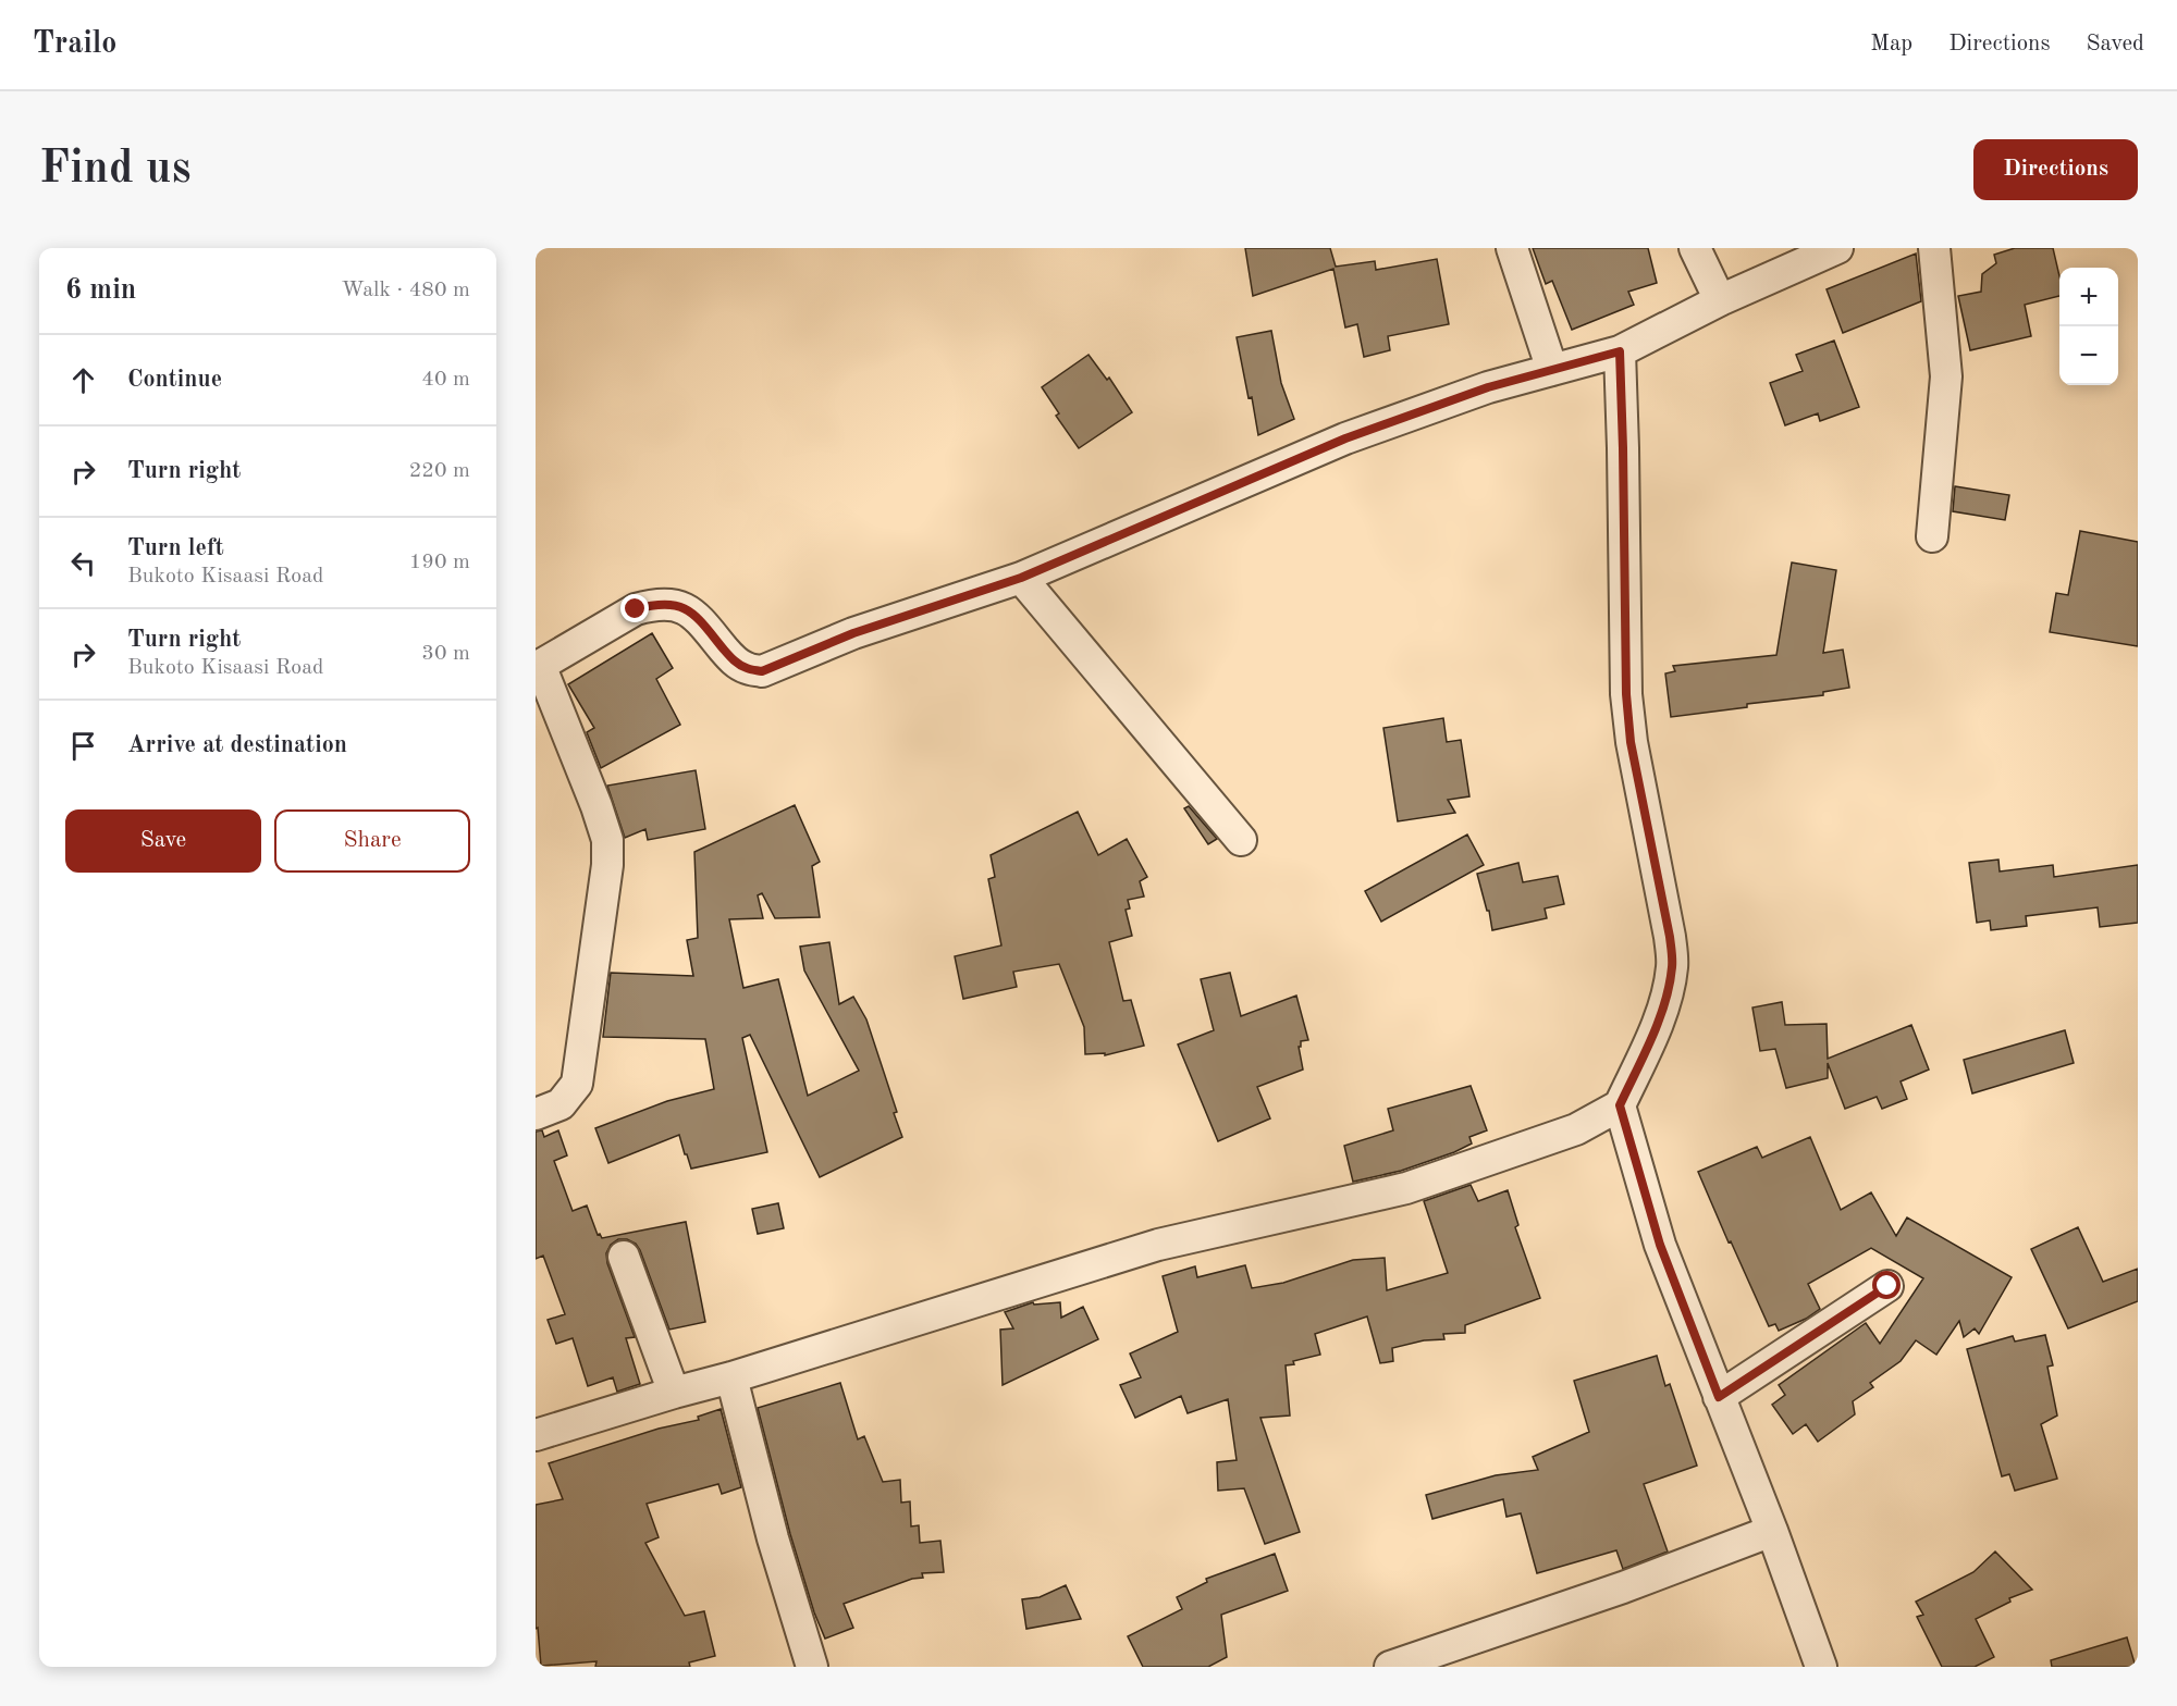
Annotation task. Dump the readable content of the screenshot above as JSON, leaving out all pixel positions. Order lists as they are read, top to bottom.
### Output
{
  "page": {
    "header": "Trailo",
    "nav": ["Map", "Directions", "Saved"],
    "buttons": [
      "Directions",
      ["Save", "Share"]
    ],
    "title": "Find us",
    "heading": ["6 min", "Walk · 480 m"],
    "map_buttons": ["+", "−"],
    "list": [
      ["Continue", "40 m"],
      ["Turn right", "220 m"],
      ["Turn left", "Bukoto Kisaasi Road", "190 m"],
      ["Turn right", "Bukoto Kisaasi Road", "30 m"],
      "Arrive at destination"
    ]
  }
}
